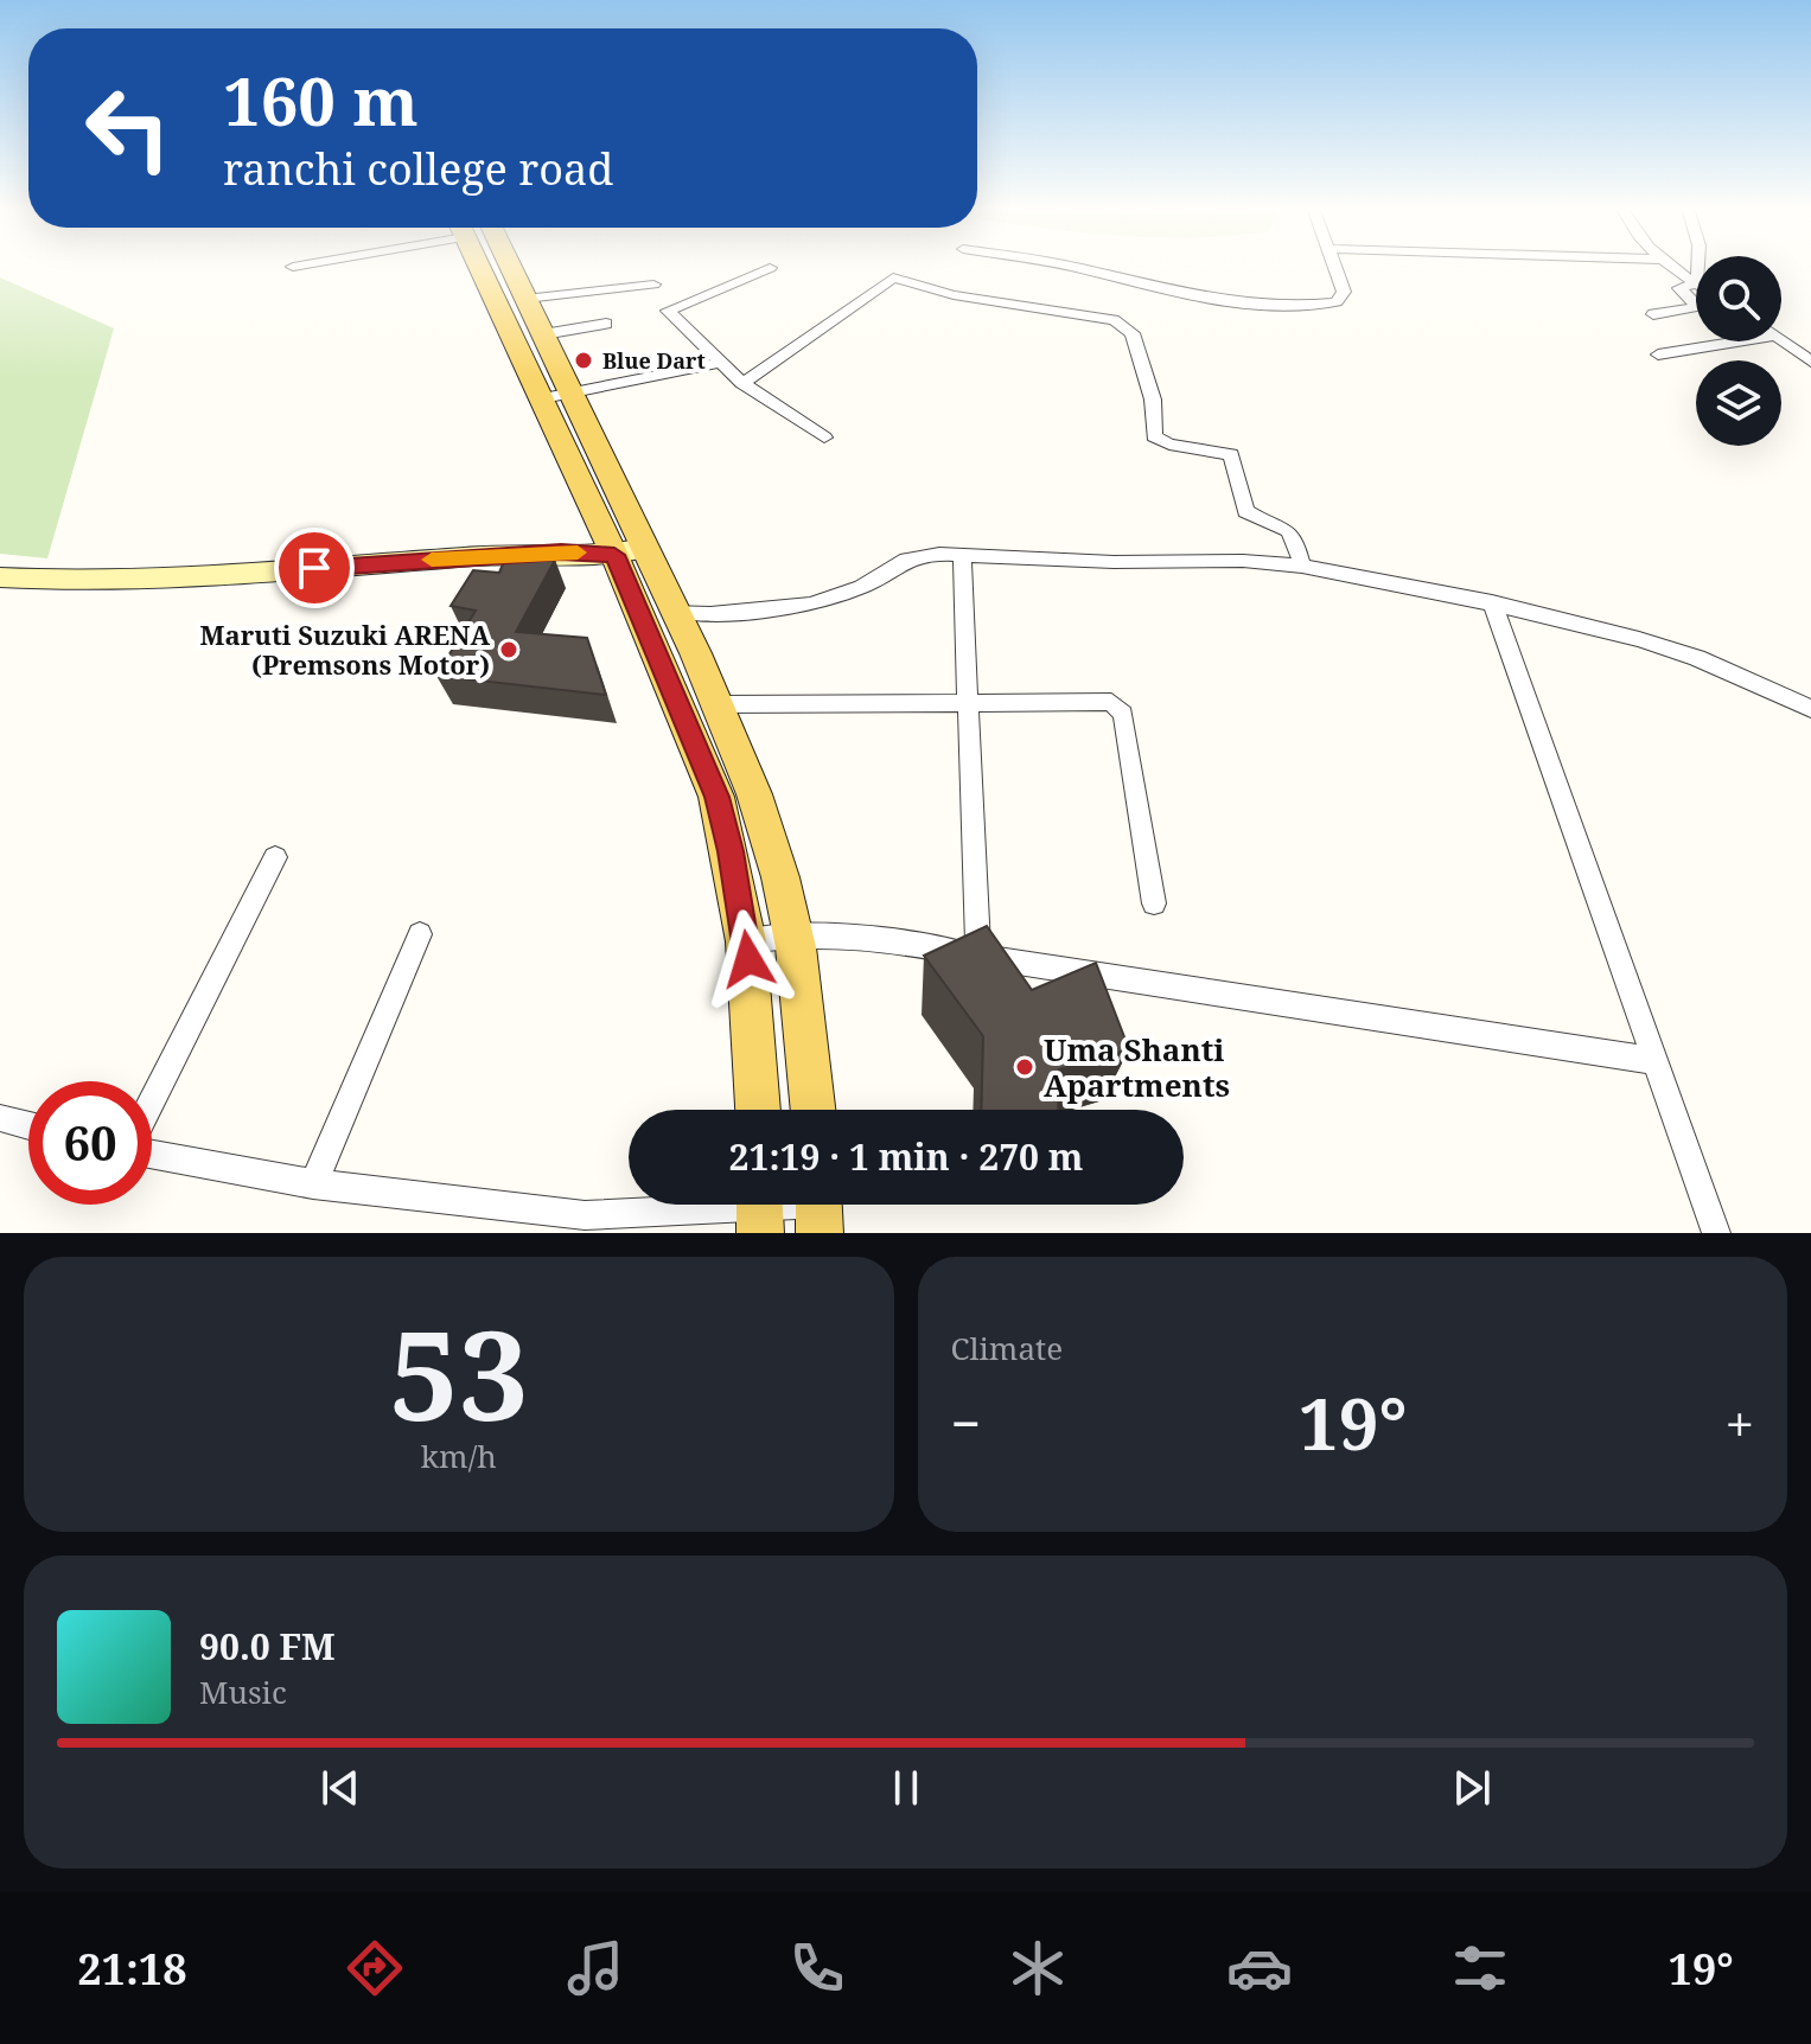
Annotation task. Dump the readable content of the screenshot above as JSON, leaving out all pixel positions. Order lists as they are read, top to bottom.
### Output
{
  "places": ["Blue Dart", "Maruti Suzuki ARENA (Premsons Motor)", "Uma Shanti Apartments"],
  "page": {
    "turn": ["160 m", "ranchi college road"],
    "limit": "60",
    "trip": "21:19 · 1 min · 270 m",
    "tile": [
      ["53", "km/h"],
      "Climate"
    ],
    "heat": ["−", "19°", "+"],
    "song": ["90.0 FM", "Music"],
    "tabs": ["21:18", "19°"]
  }
}
